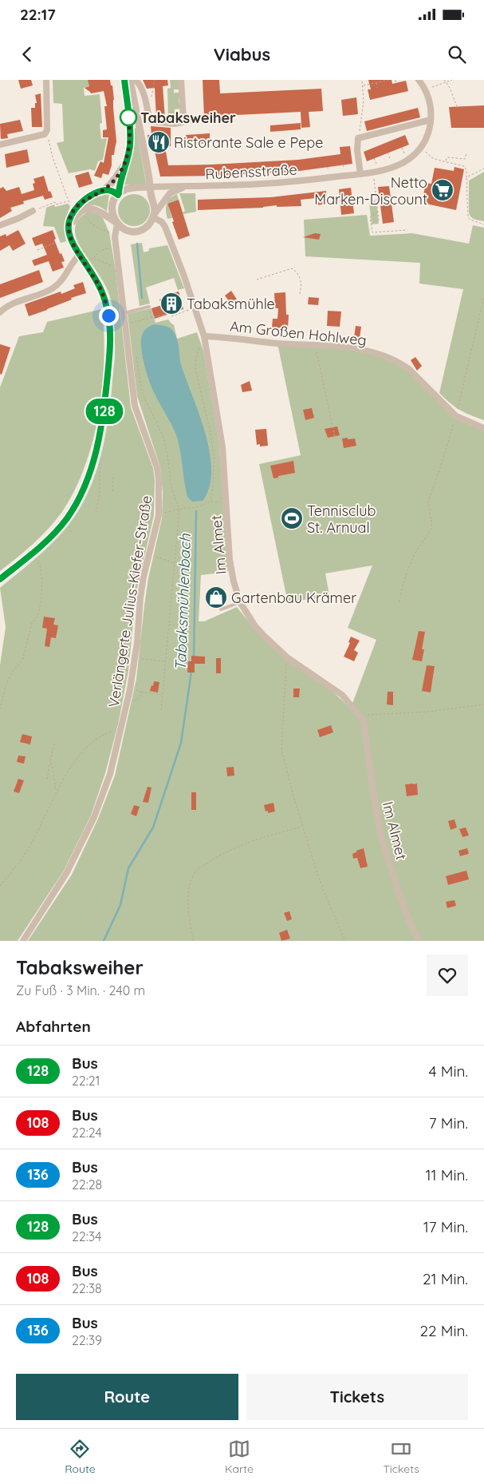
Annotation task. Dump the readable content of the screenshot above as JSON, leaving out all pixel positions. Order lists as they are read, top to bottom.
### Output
{
  "streets": {
    "street": [
      "Rubensstraße",
      "Am Großen Hohlweg",
      "Im Almet",
      "Verlängerte Julius-Kiefer-Straße"
    ]
  },
  "crossings": [
    ["Rubensstraße", "Im Almet"],
    ["Rubensstraße", "Verlängerte Julius-Kiefer-Straße"],
    ["Am Großen Hohlweg", "Im Almet"],
    ["Im Almet", "Verlängerte Julius-Kiefer-Straße"]
  ],
  "water": ["Tabaksmühlenbach"],
  "places": {
    "other": ["Tabaksweiher"],
    "restaurant": ["Ristorante Sale e Pepe"],
    "supermarket": ["Netto Marken-Discount"],
    "building": ["Tabaksmühle"],
    "sports": ["Tennisclub St. Arnual"],
    "shop": ["Gartenbau Krämer"]
  },
  "lines": ["bus line 128"],
  "page": {
    "status": "22:17",
    "header": "Viabus",
    "on_map": "128",
    "heading": [
      ["Tabaksweiher", "Zu Fuß · 3 Min. · 240 m"],
      "Abfahrten"
    ],
    "list": [
      {
        "mark": "128",
        "name": "Bus",
        "note": "22:21",
        "value": "4 Min."
      },
      {
        "mark": "108",
        "name": "Bus",
        "note": "22:24",
        "value": "7 Min."
      },
      {
        "mark": "136",
        "name": "Bus",
        "note": "22:28",
        "value": "11 Min."
      },
      {
        "mark": "128",
        "name": "Bus",
        "note": "22:34",
        "value": "17 Min."
      },
      {
        "mark": "108",
        "name": "Bus",
        "note": "22:38",
        "value": "21 Min."
      },
      {
        "mark": "136",
        "name": "Bus",
        "note": "22:39",
        "value": "22 Min."
      }
    ],
    "buttons": ["Route", "Tickets"],
    "tabs": ["Route", "Karte", "Tickets"]
  }
}
